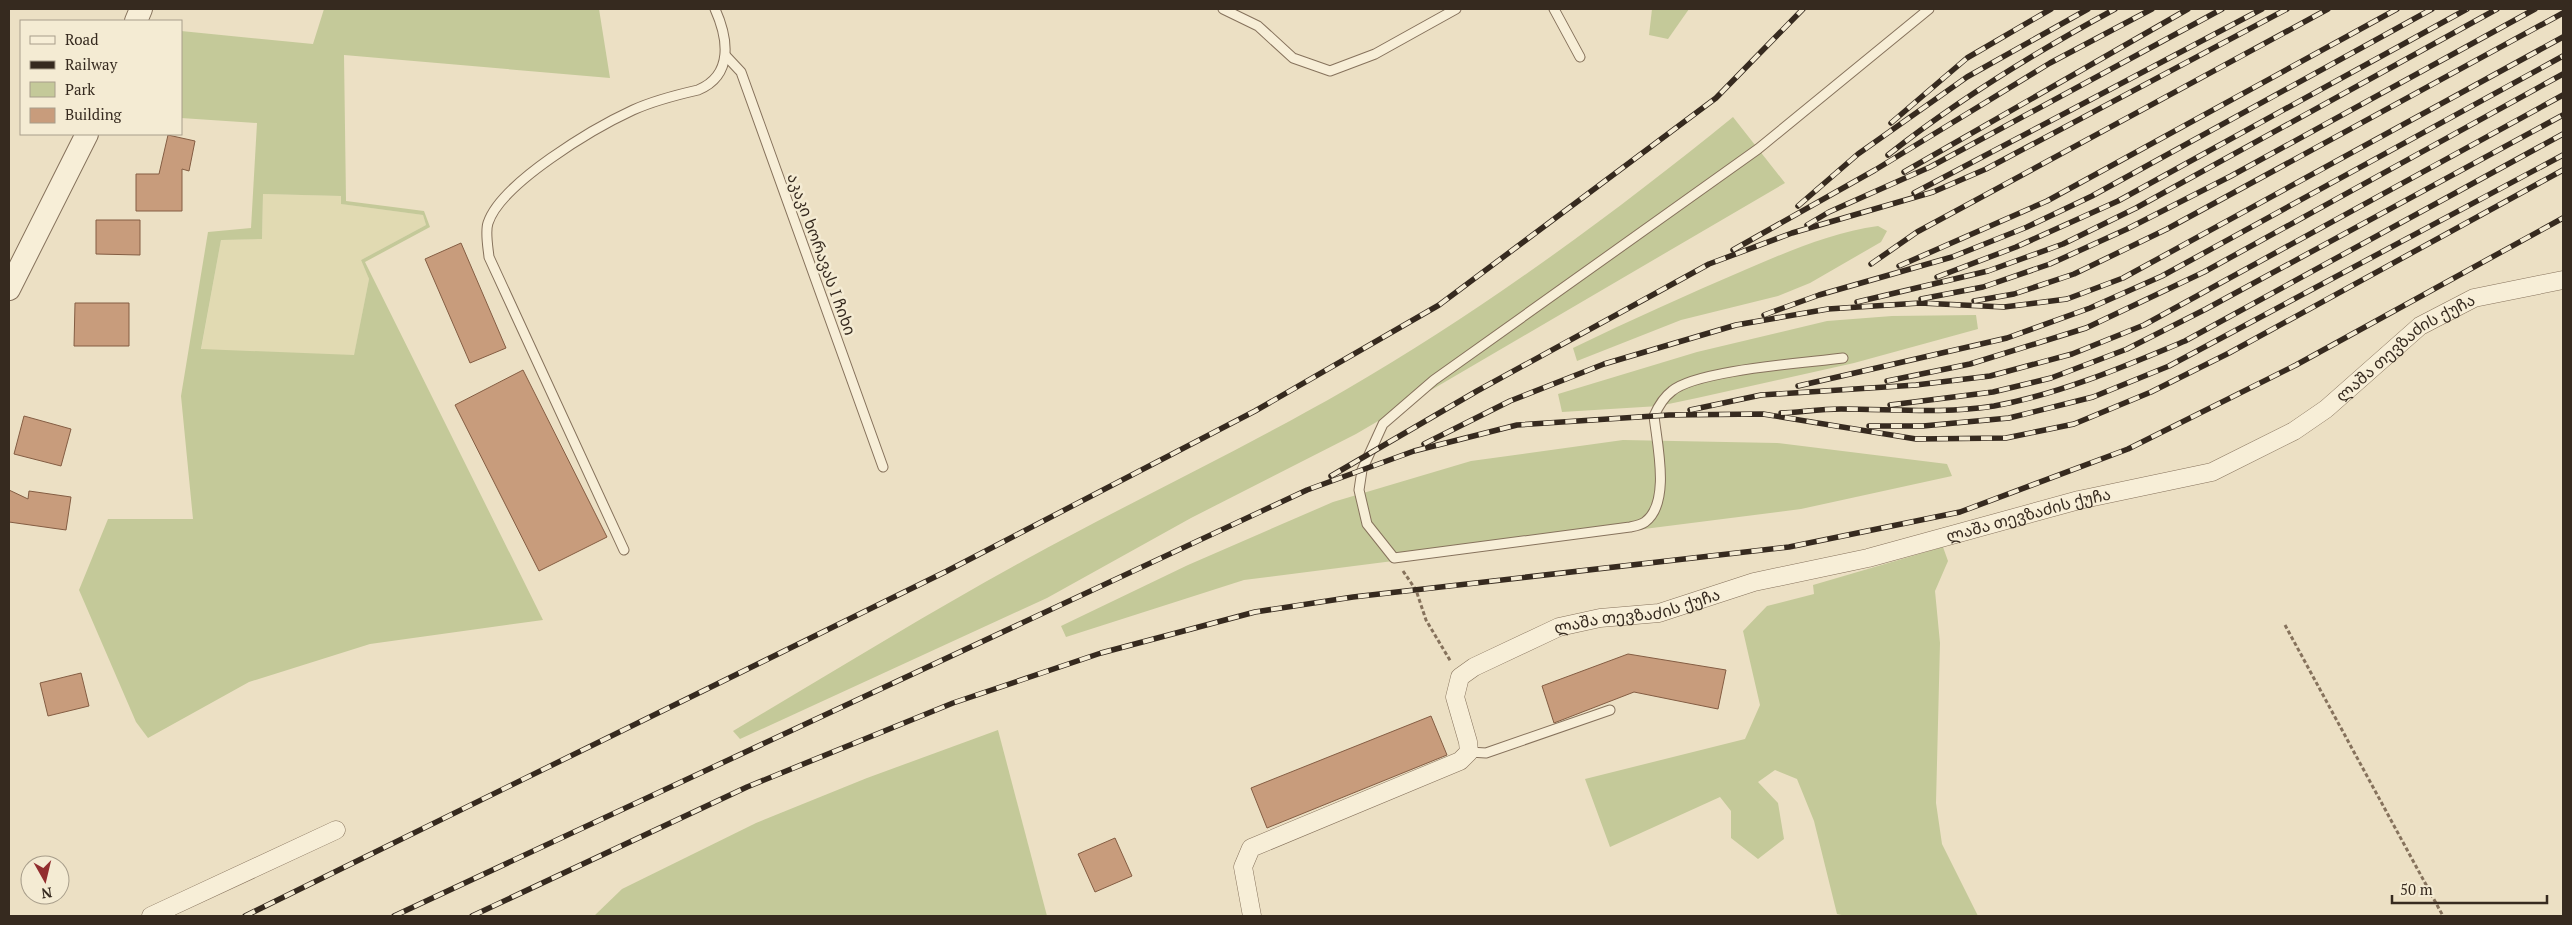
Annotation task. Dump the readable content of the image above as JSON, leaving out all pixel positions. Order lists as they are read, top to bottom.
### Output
{
  "streets": {
    "street": ["ლაშა თევზაძის ქუჩა"],
    "lane": ["აკაკი ხორავას I ჩიხი"]
  },
  "legend": [
    "Road",
    "Railway",
    "Park",
    "Building"
  ],
  "scale_bar": "50 m",
  "north": "bottom"
}
